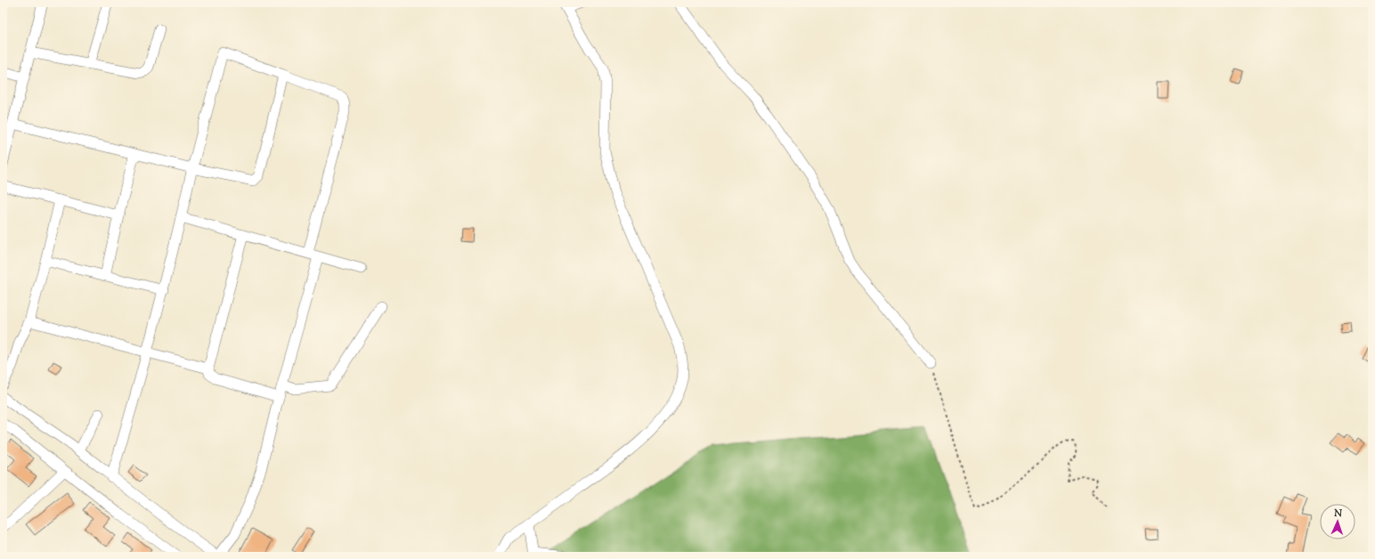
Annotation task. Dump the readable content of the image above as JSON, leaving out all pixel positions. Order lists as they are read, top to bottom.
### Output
{
  "north": "top"
}
